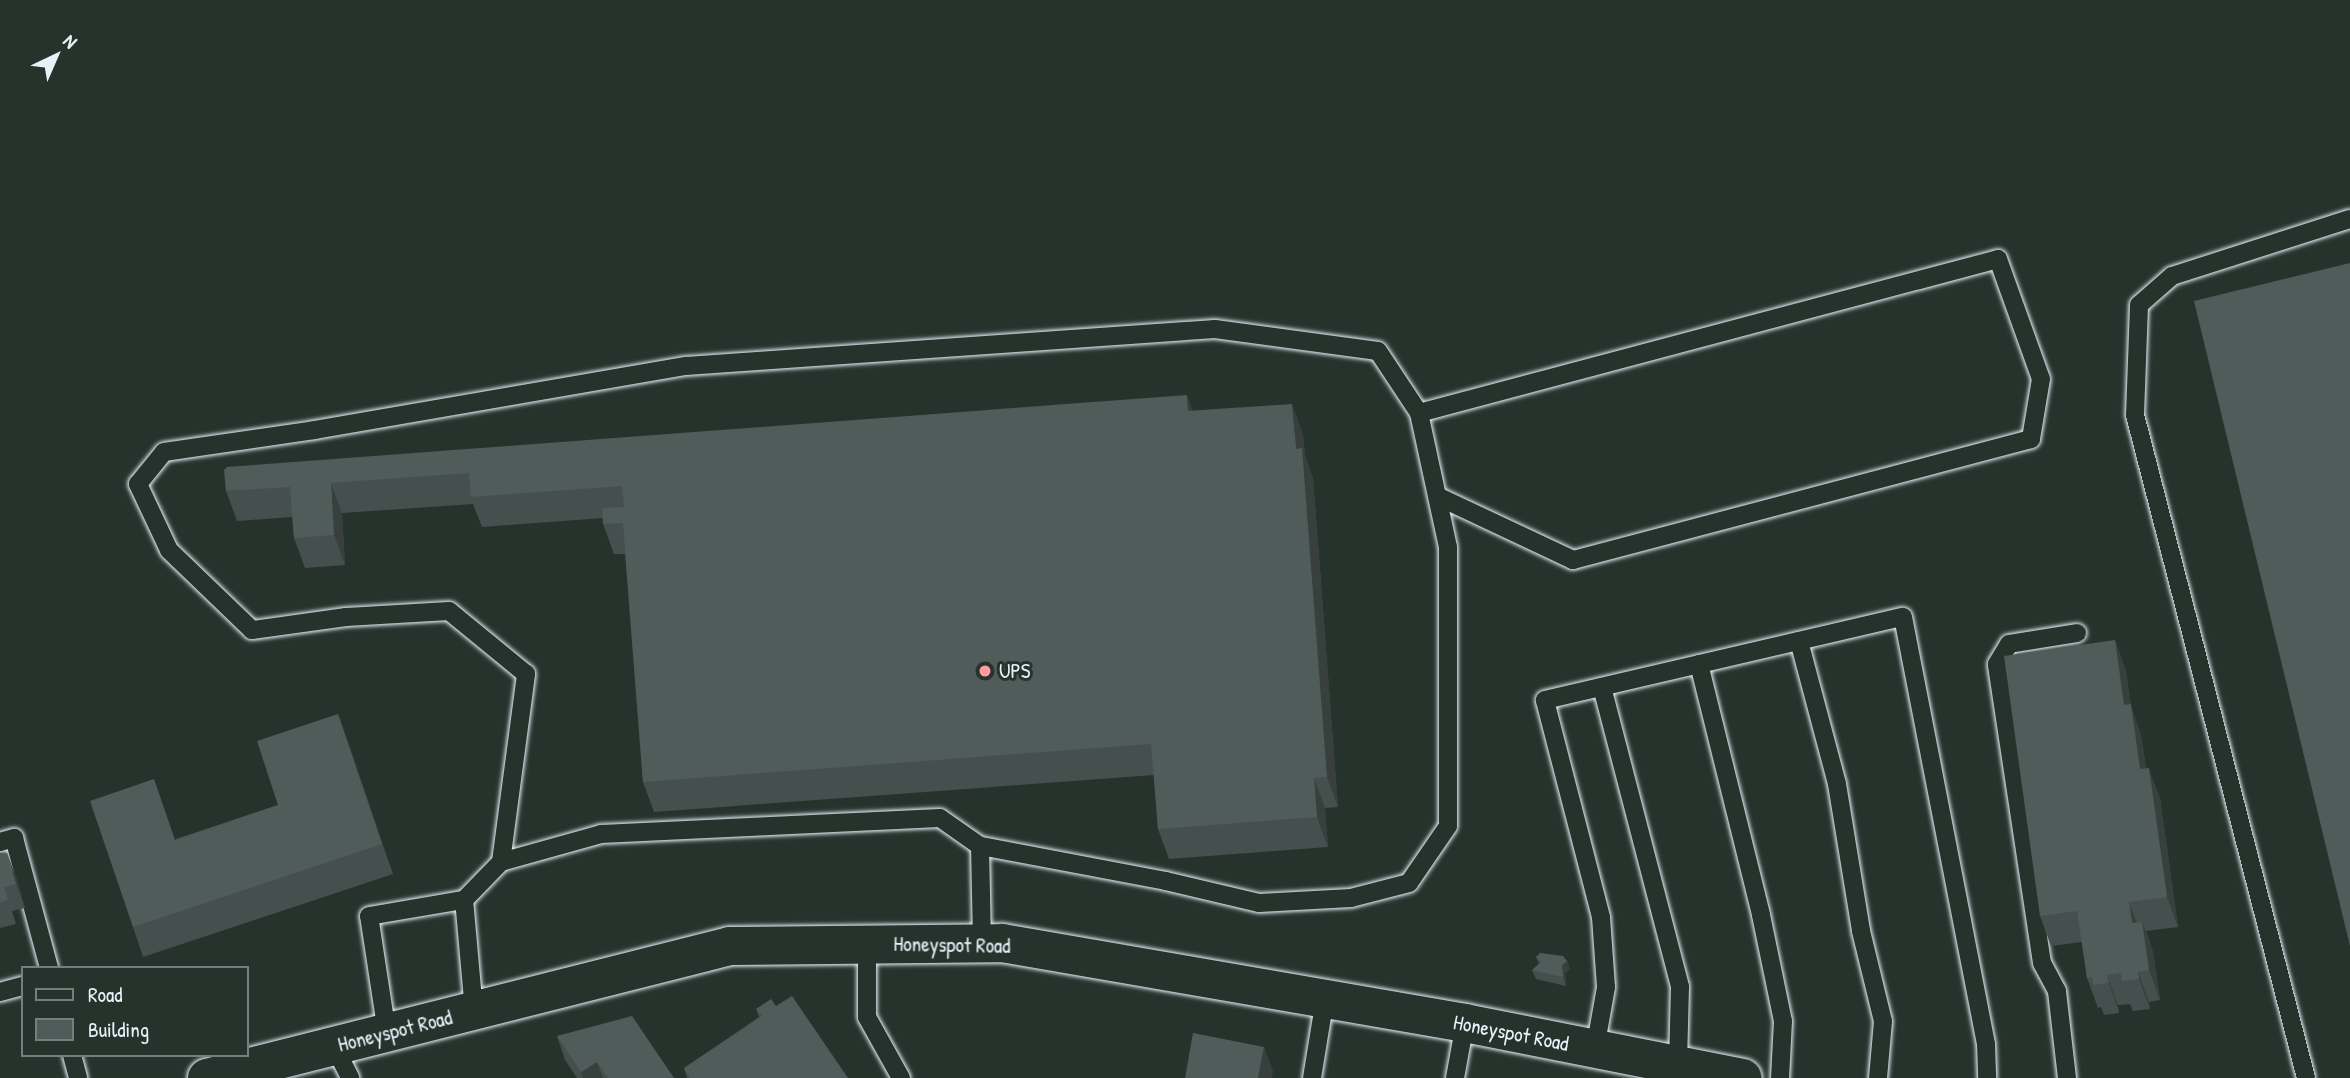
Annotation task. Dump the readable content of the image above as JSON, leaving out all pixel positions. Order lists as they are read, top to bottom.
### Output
{
  "streets": {
    "main road": ["Honeyspot Road"]
  },
  "places": ["UPS"],
  "legend": ["Road", "Building"],
  "north": "top right"
}
